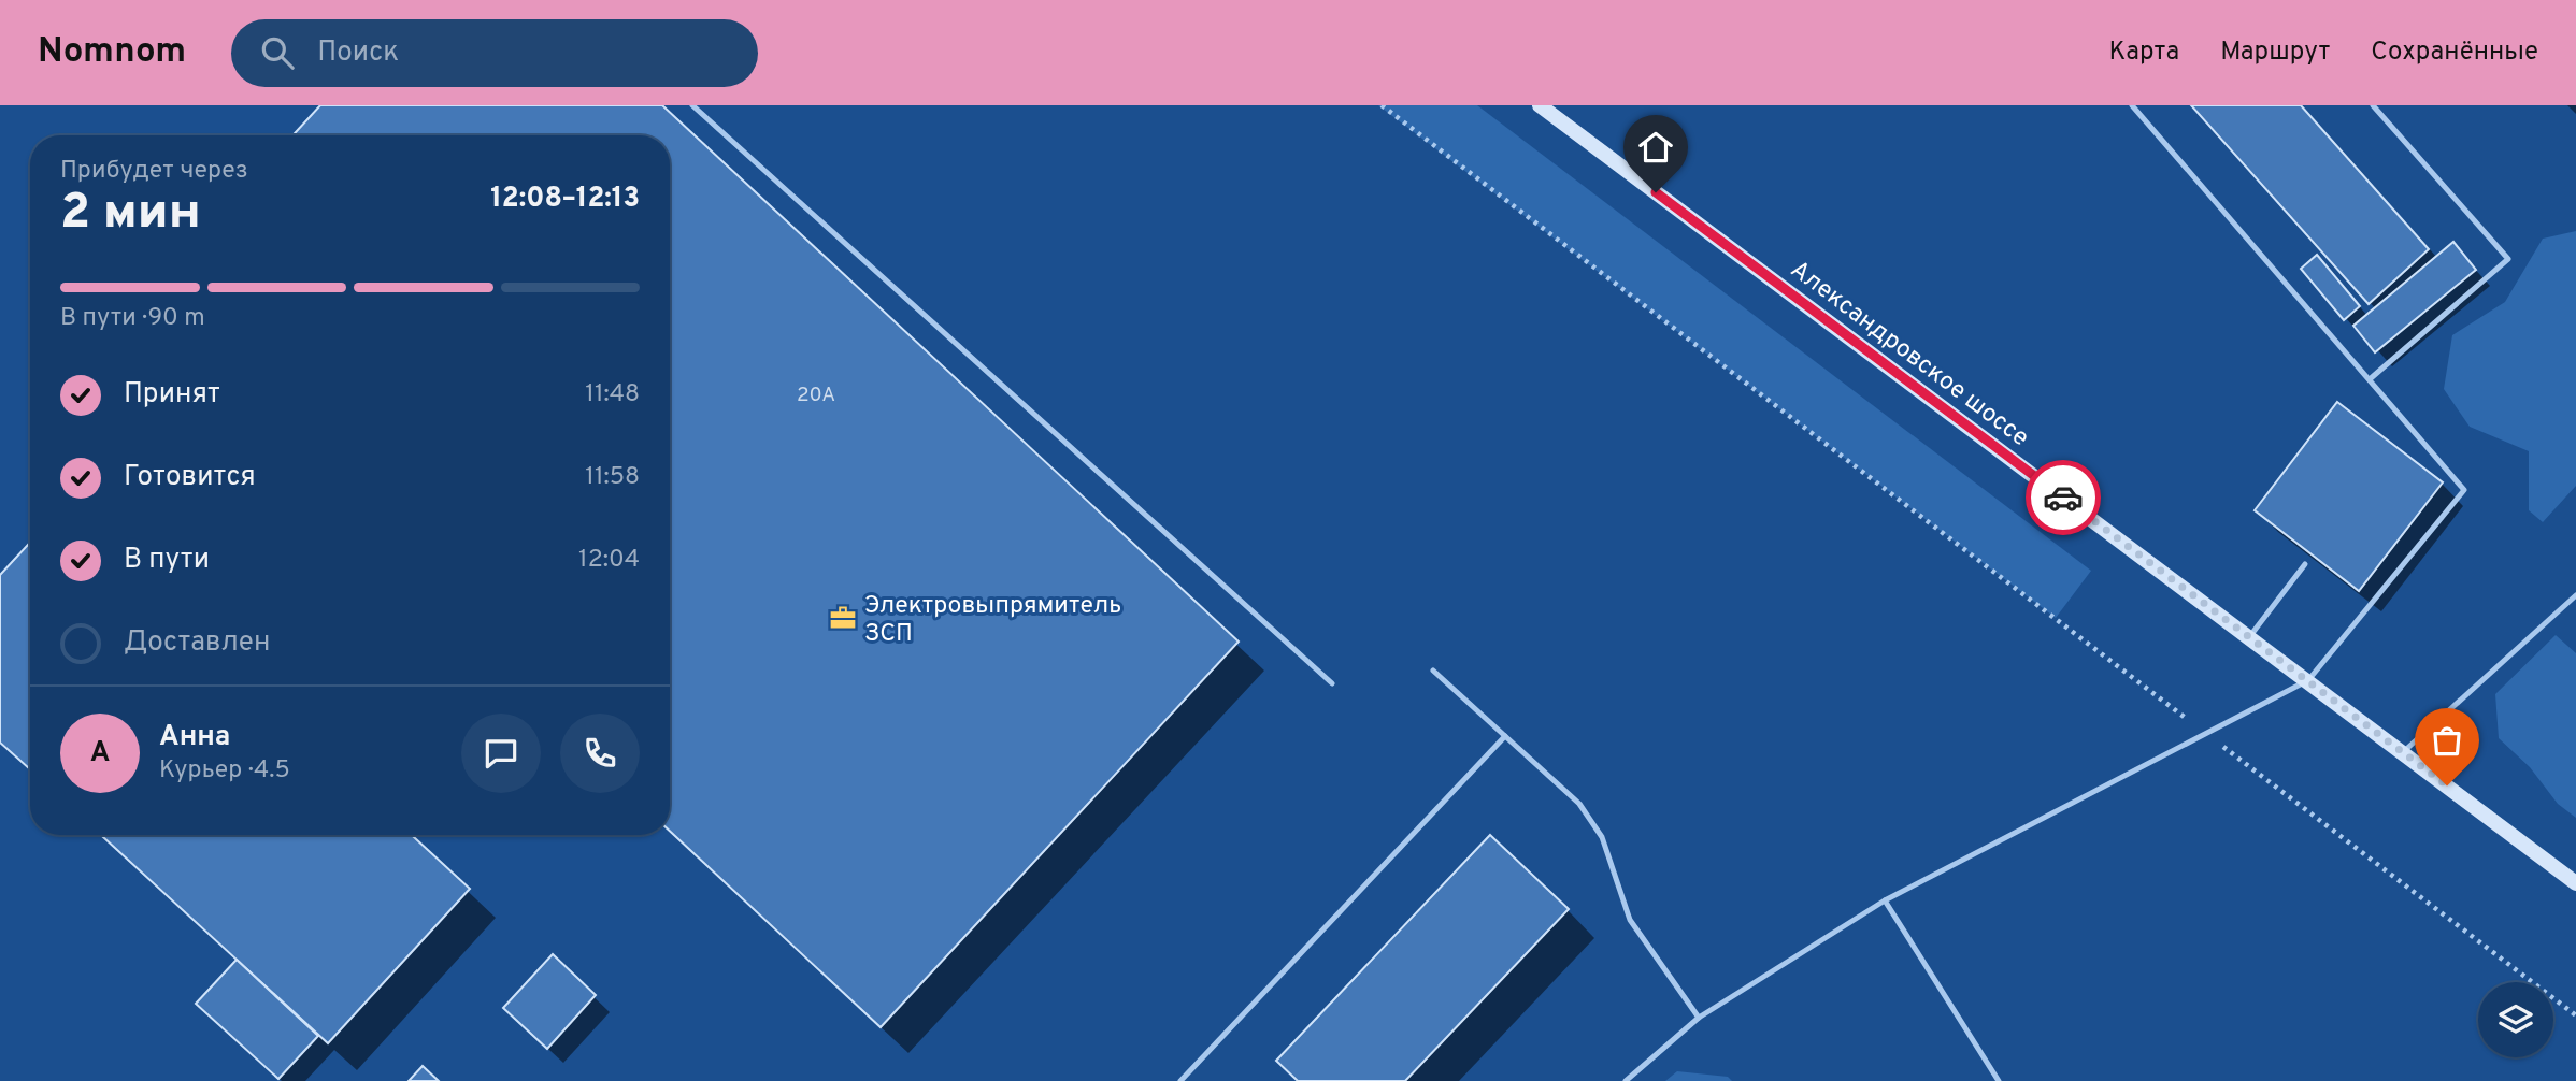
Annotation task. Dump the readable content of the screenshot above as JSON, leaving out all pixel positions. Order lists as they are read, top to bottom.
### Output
{
  "streets": {
    "main road": ["Александровское шоссе"]
  },
  "places": {
    "office": ["Электровыпрямитель ЗСП"]
  },
  "house_numbers": ["20А"],
  "page": {
    "header": "Nomnom",
    "search": "Поиск",
    "nav": ["Карта", "Маршрут", "Сохранённые"],
    "heading": ["2 мин", "Прибудет через", "12:08–12:13"],
    "panel": ["Анна", "Курьер · 4.5"],
    "bar": "В пути · 90 m",
    "list": [
      ["Принят", "11:48"],
      ["Готовится", "11:58"],
      ["В пути", "12:04"],
      "Доставлен"
    ],
    "round": "А"
  }
}
